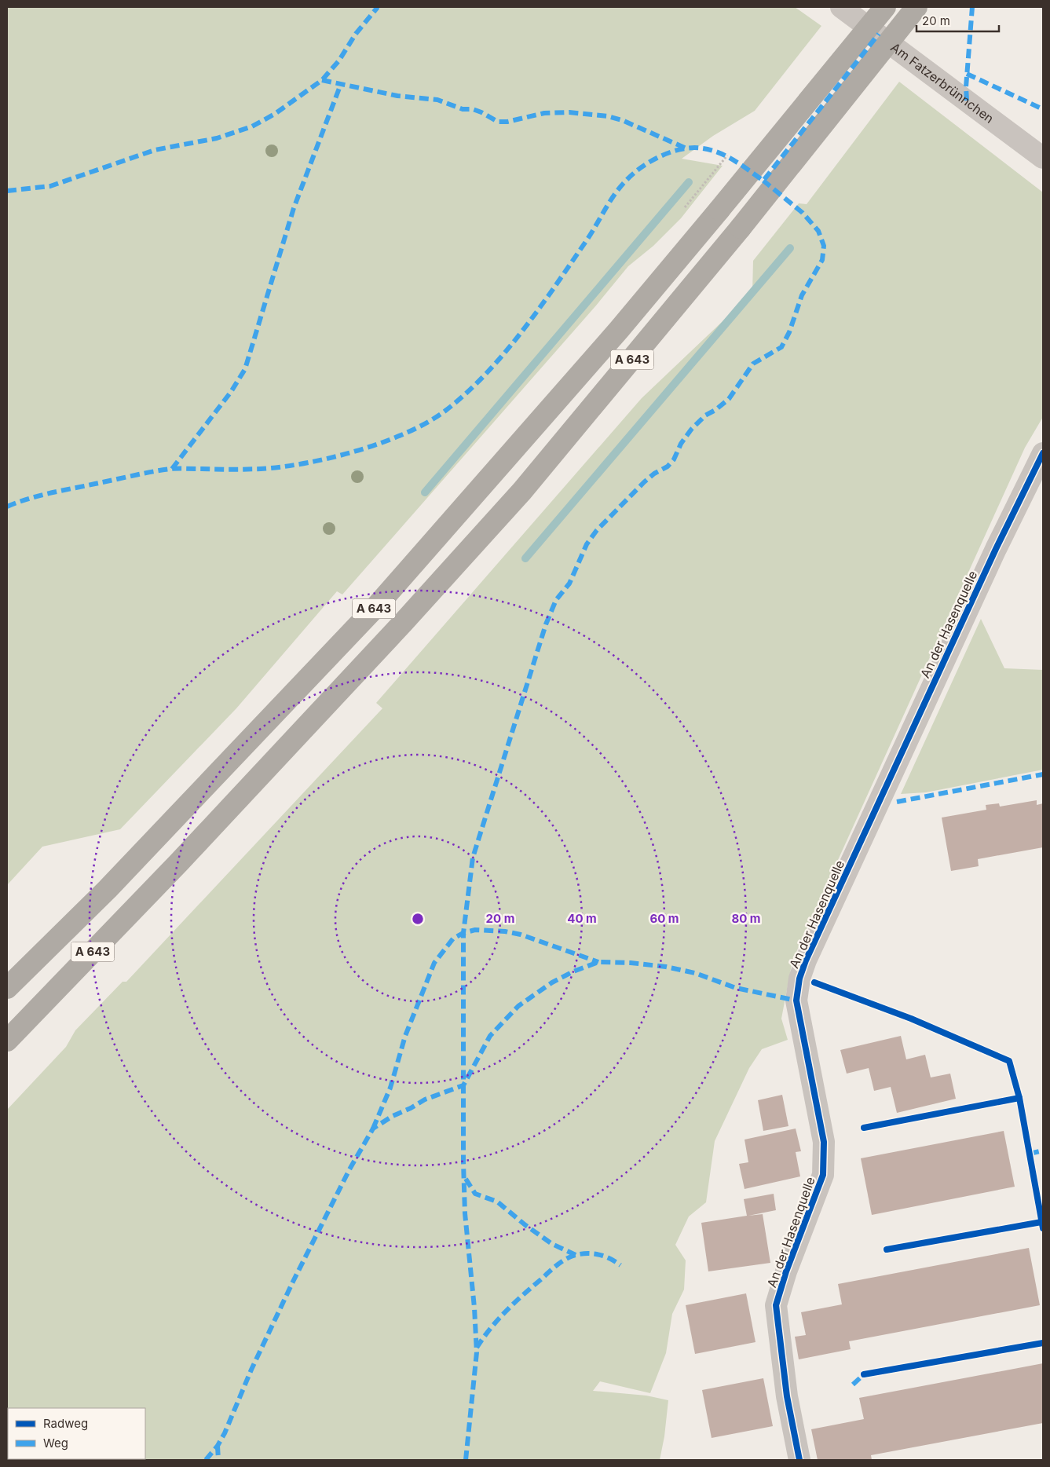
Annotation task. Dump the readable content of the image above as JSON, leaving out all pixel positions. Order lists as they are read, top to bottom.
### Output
{
  "streets": {
    "highway": ["A 643"],
    "street": ["Am Fatzerbrünnchen", "An der Hasenquelle"]
  },
  "legend": ["Radweg", "Weg"],
  "scale_bar": "20 m",
  "rings": [
    "20 m",
    "40 m",
    "60 m",
    "80 m"
  ]
}
